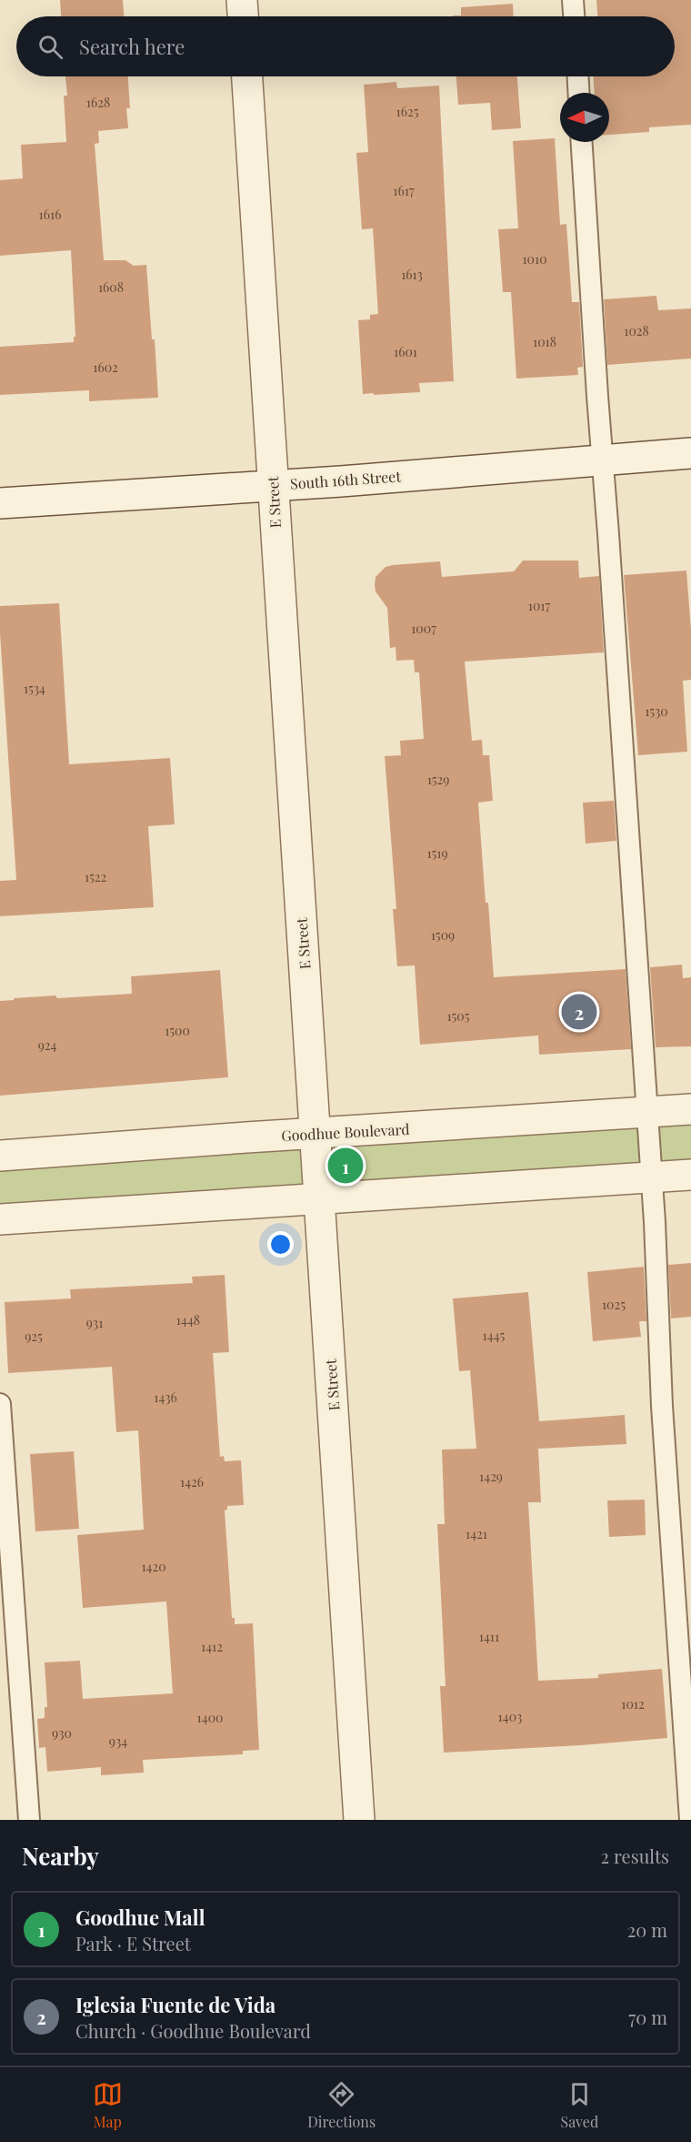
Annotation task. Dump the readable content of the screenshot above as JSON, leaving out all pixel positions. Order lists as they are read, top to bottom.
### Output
{
  "streets": {
    "street": ["South 16th Street", "E Street", "Goodhue Boulevard"]
  },
  "crossings": [
    ["South 16th Street", "E Street"],
    ["E Street", "Goodhue Boulevard"]
  ],
  "house_numbers": [
    "1628",
    "1625",
    "1617",
    "1616",
    "1010",
    "1613",
    "1608",
    "1028",
    "1018",
    "1601",
    "1602",
    "1017",
    "1007",
    "1534",
    "1530",
    "1529",
    "1519",
    "1522",
    "1509",
    "1505",
    "1500",
    "924",
    "1025",
    "1448",
    "931",
    "1445",
    "925",
    "1436",
    "1429",
    "1426",
    "1421",
    "1420",
    "1411",
    "1412",
    "1012",
    "1403",
    "1400",
    "930",
    "934"
  ],
  "north": "left",
  "page": {
    "search": "Search here",
    "pins": ["2", "1"],
    "heading": ["Nearby", "2 results"],
    "list": [
      {
        "mark": "1",
        "name": "Goodhue Mall",
        "note": "Park · E Street",
        "value": "20 m"
      },
      {
        "mark": "2",
        "name": "Iglesia Fuente de Vida",
        "note": "Church · Goodhue Boulevard",
        "value": "70 m"
      }
    ],
    "nav": ["Map", "Directions", "Saved"]
  }
}
